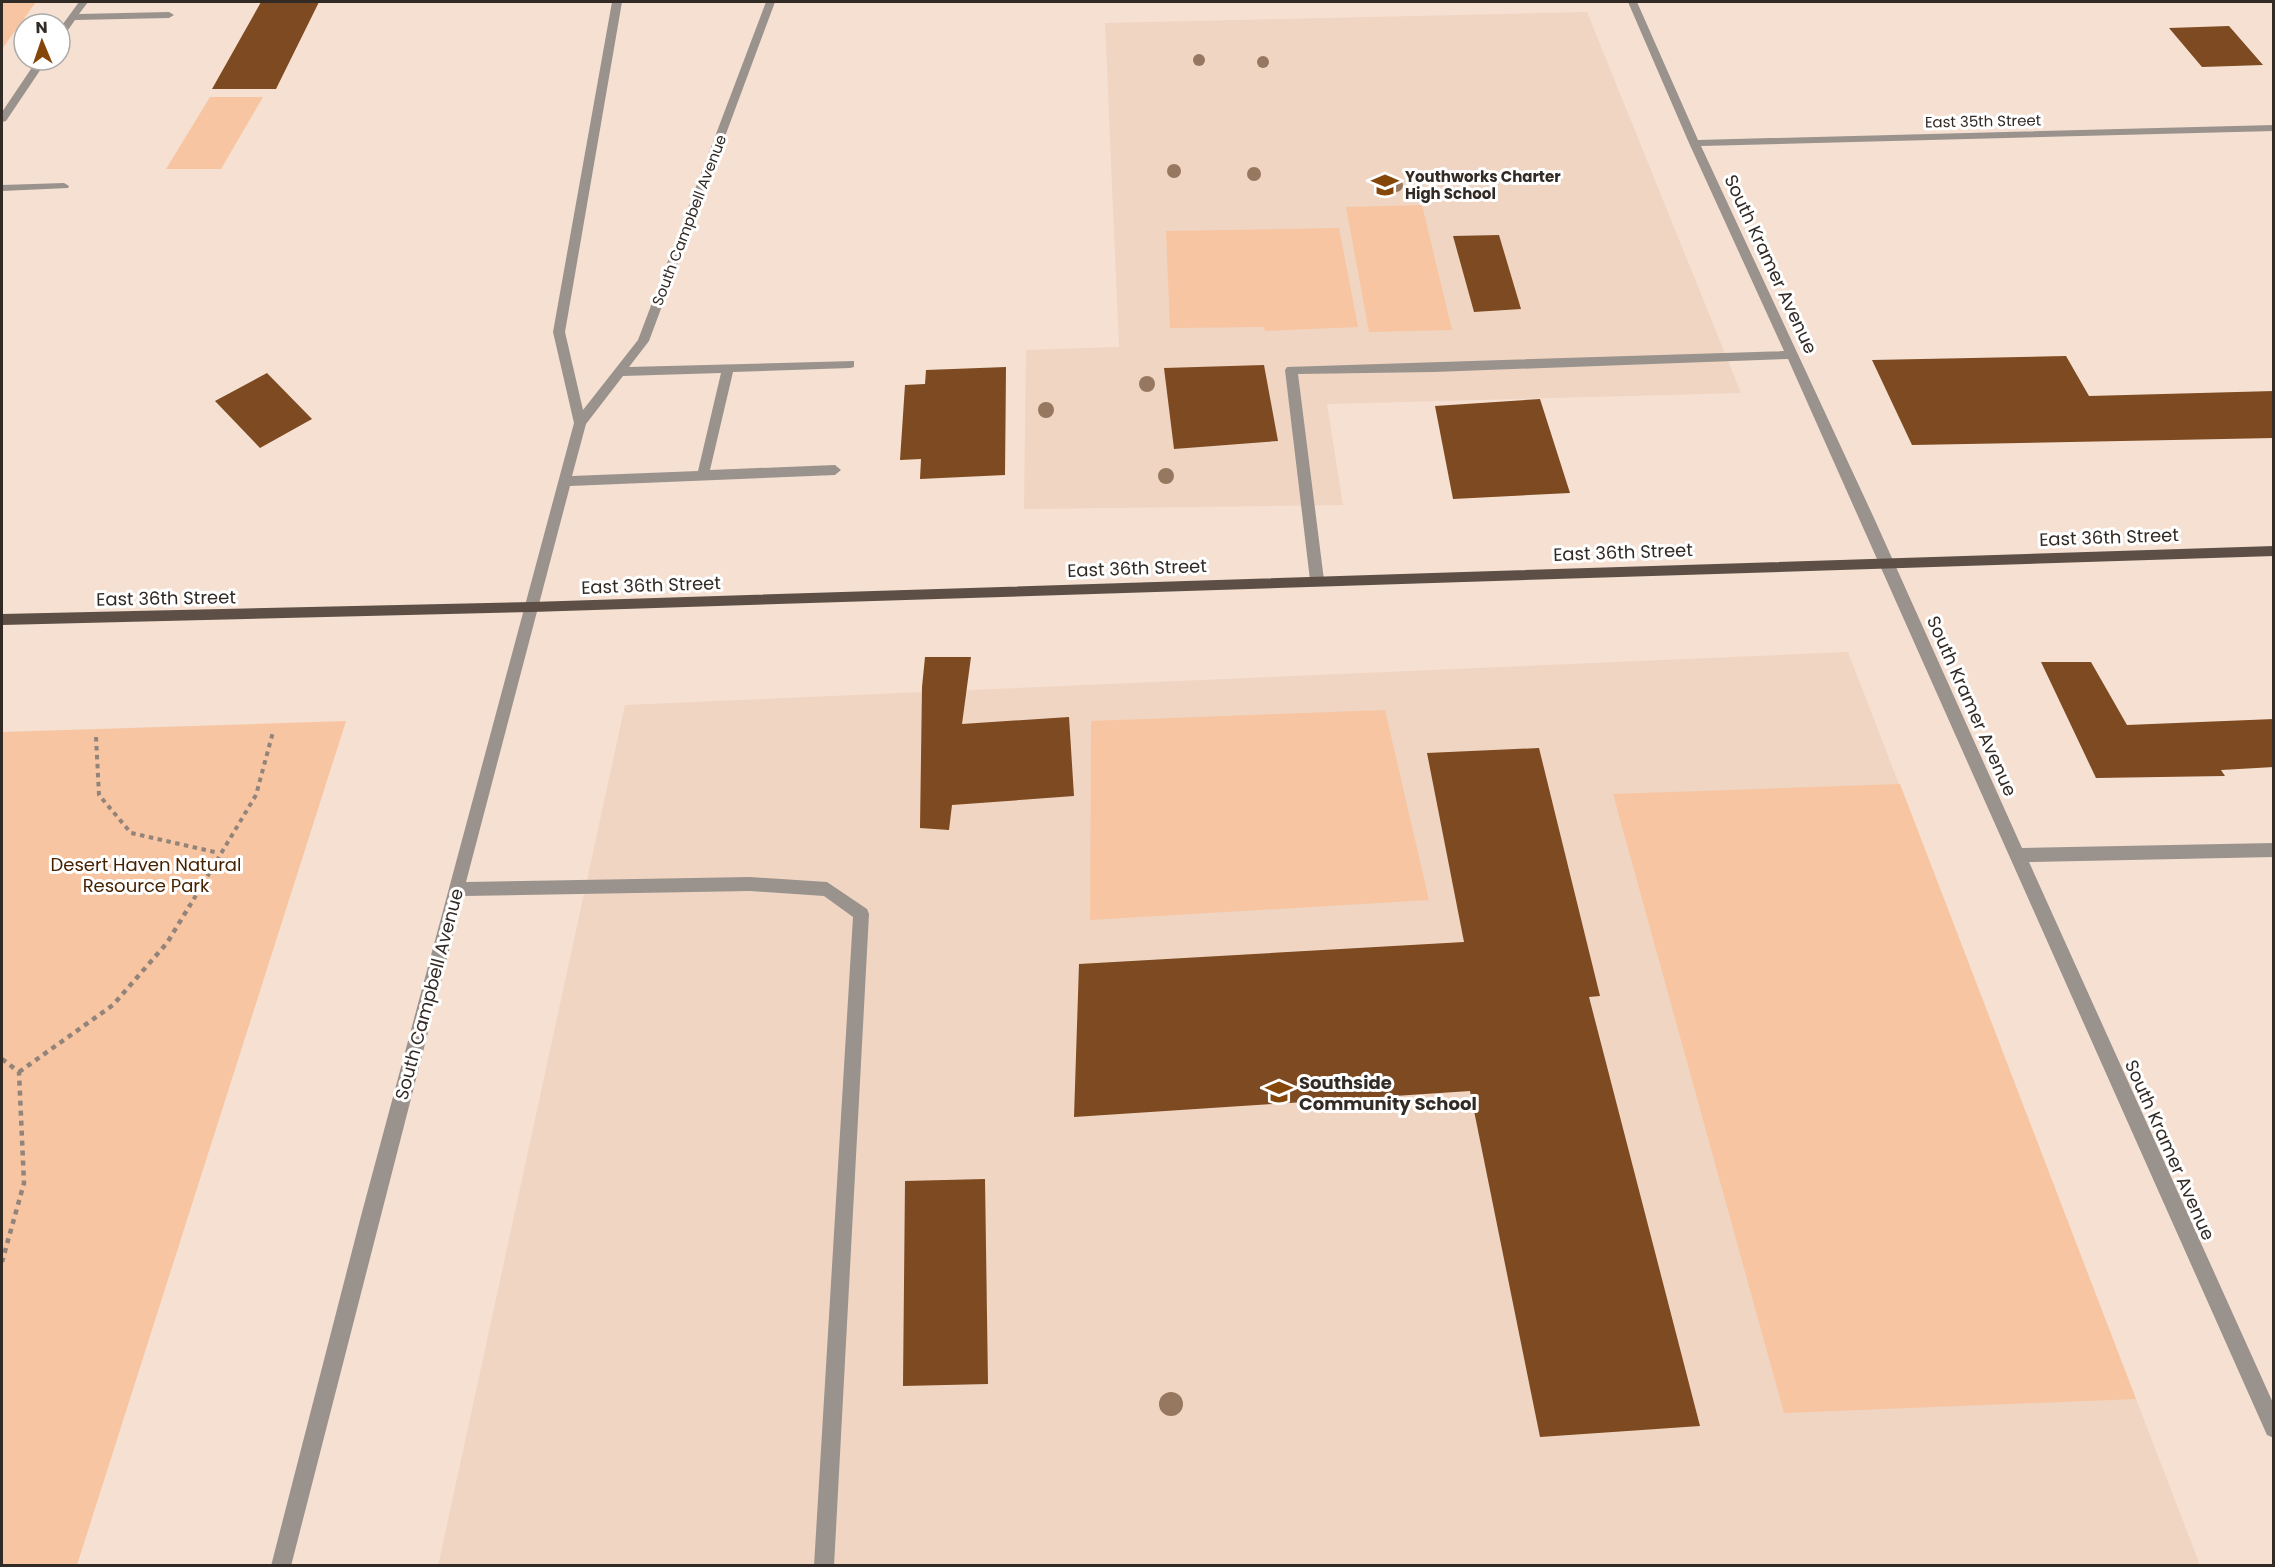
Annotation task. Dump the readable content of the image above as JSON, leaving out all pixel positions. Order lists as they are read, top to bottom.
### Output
{
  "streets": {
    "main road": ["East 36th Street"],
    "street": ["East 35th Street", "South Campbell Avenue", "South Kramer Avenue"]
  },
  "crossings": [
    ["East 35th Street", "South Kramer Avenue"],
    ["South Campbell Avenue", "East 36th Street"],
    ["South Kramer Avenue", "East 36th Street"]
  ],
  "parks": ["Desert Haven Natural Resource Park"],
  "places": {
    "school or university": ["Youthworks Charter High School", "Southside Community School"]
  },
  "north": "top"
}
